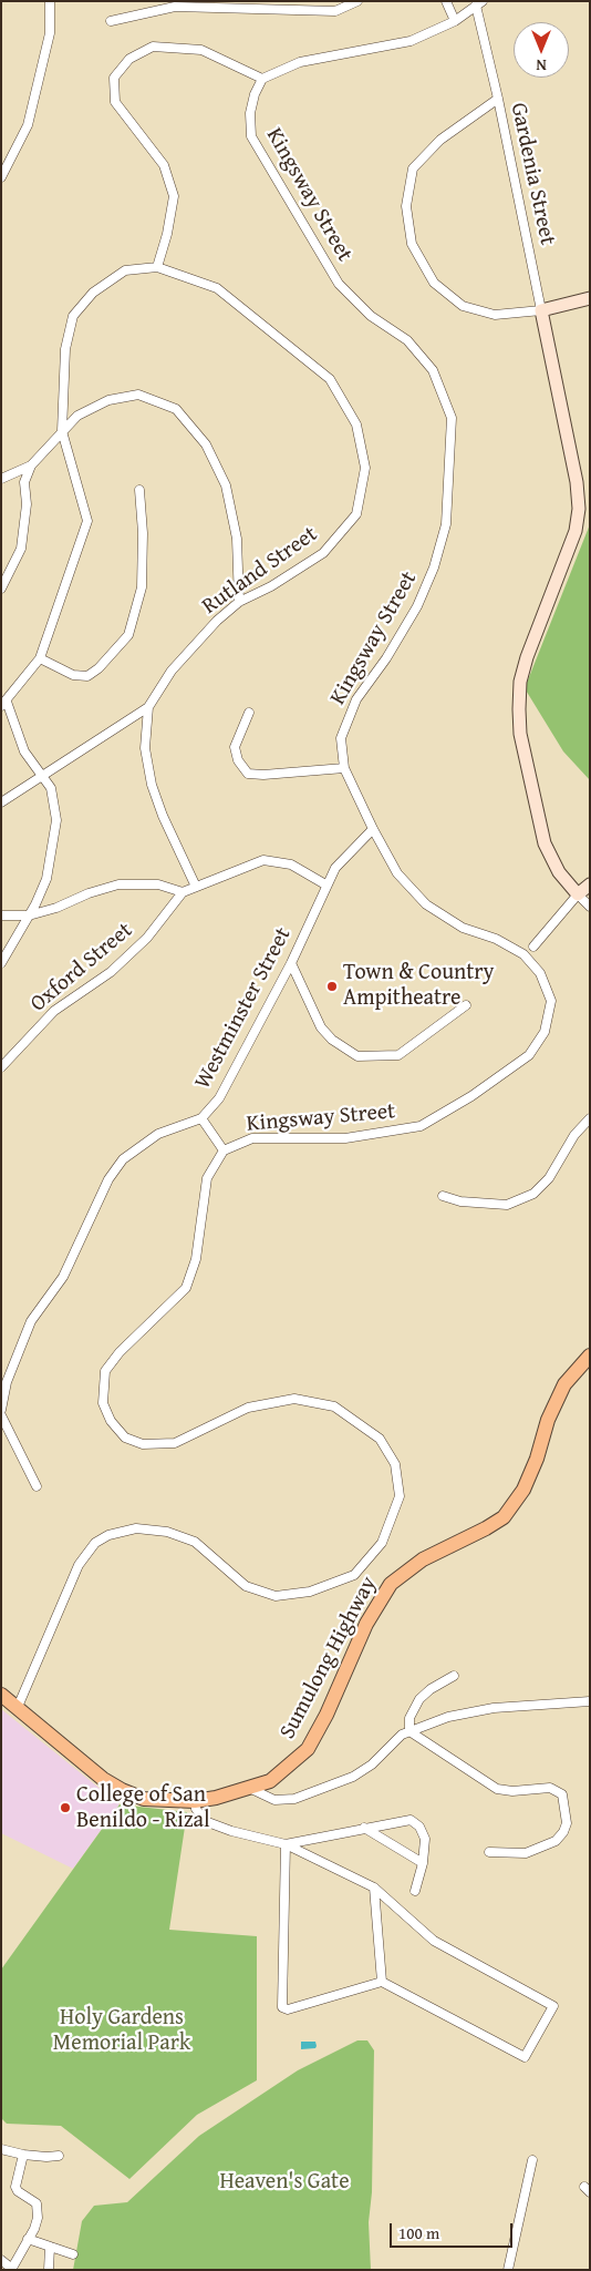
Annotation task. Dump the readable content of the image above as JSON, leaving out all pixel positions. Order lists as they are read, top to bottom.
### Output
{
  "streets": {
    "main road": ["Sumulong Highway"],
    "street": [
      "Gardenia Street",
      "Kingsway Street",
      "Rutland Street",
      "Oxford Street",
      "Westminster Street"
    ]
  },
  "crossings": [
    ["Kingsway Street", "Westminster Street"],
    ["Kingsway Street", "Sumulong Highway"]
  ],
  "parks": ["Holy Gardens Memorial Park", "Heaven's Gate"],
  "places": ["Town & Country Ampitheatre", "College of San Benildo - Rizal"],
  "scale_bar": "100 m",
  "north": "bottom"
}
